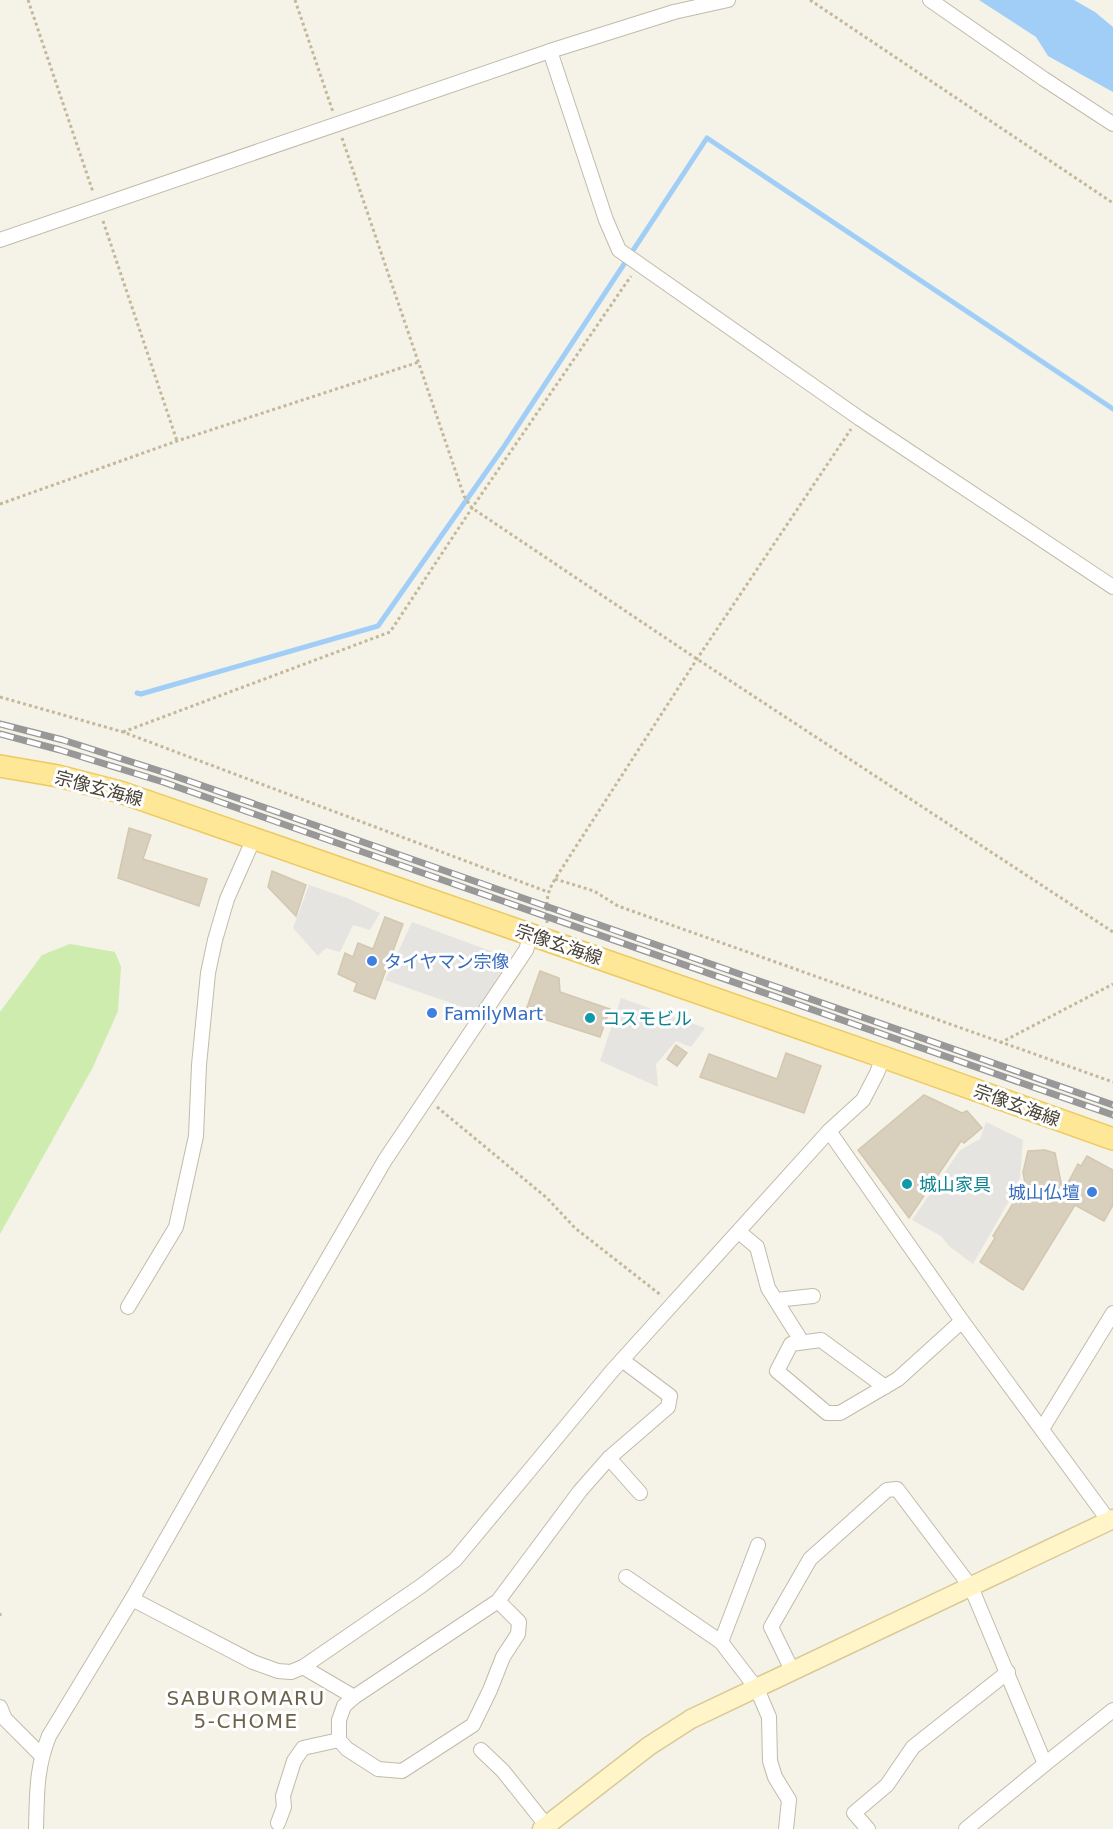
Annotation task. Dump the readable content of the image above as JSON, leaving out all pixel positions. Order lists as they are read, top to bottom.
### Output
{
  "streets": {
    "main road": ["宗像玄海線"]
  },
  "districts": ["SABUROMARU 5-CHOME"],
  "places": [
    "タイヤマン宗像",
    "FamilyMart",
    "コスモビル",
    "城山家具",
    "城山仏壇"
  ]
}
